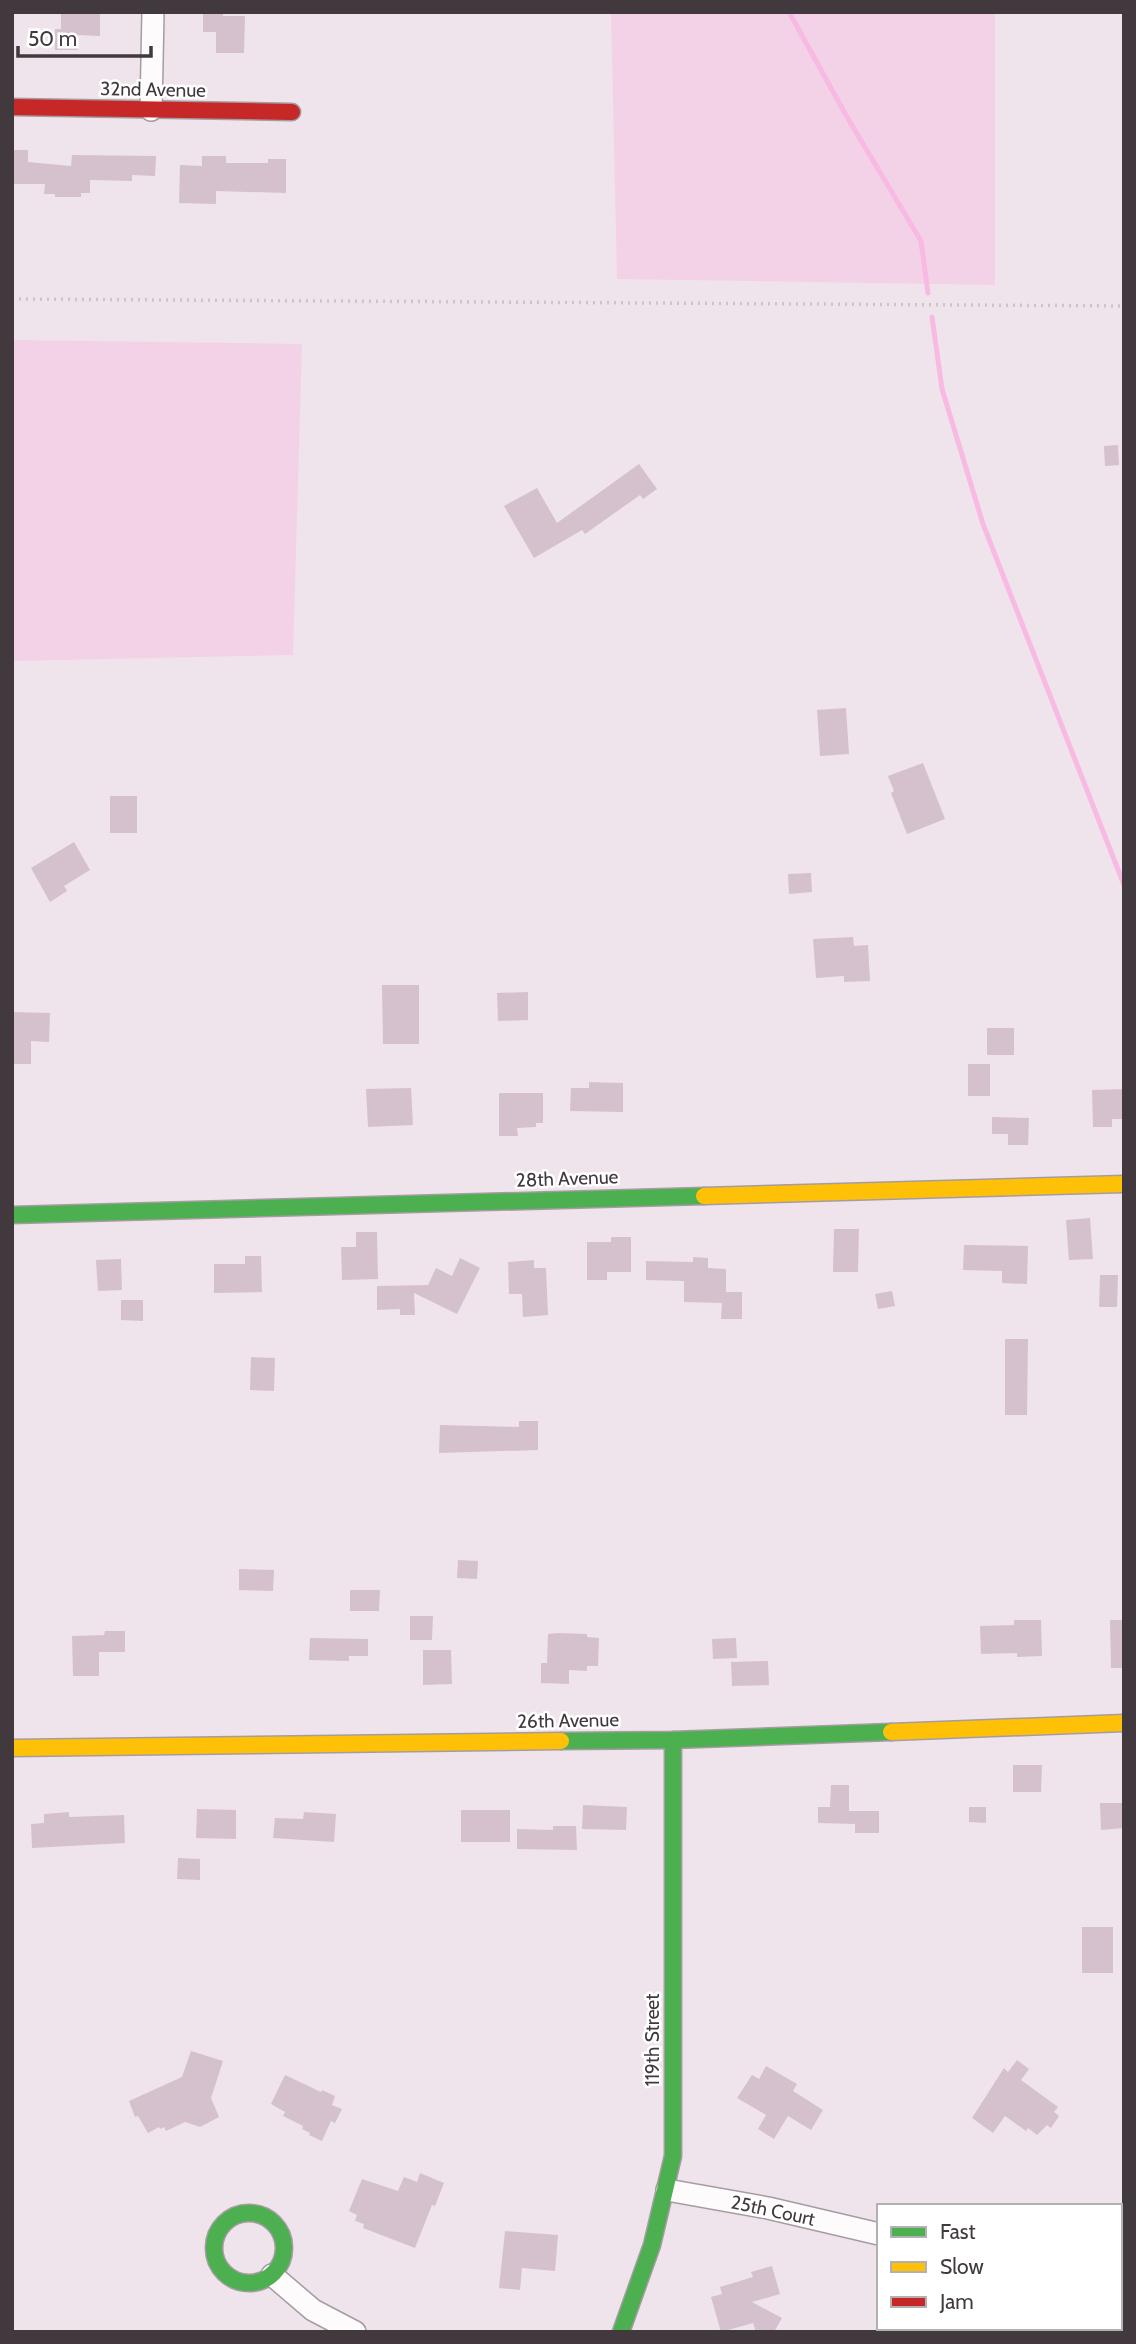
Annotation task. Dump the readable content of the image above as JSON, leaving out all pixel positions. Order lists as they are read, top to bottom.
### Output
{
  "streets": {
    "street": [
      "32nd Avenue",
      "28th Avenue",
      "26th Avenue",
      "119th Street",
      "25th Court"
    ]
  },
  "crossings": [
    ["26th Avenue", "119th Street"],
    ["119th Street", "25th Court"]
  ],
  "legend": ["Fast", "Slow", "Jam"],
  "scale_bar": "50 m"
}
